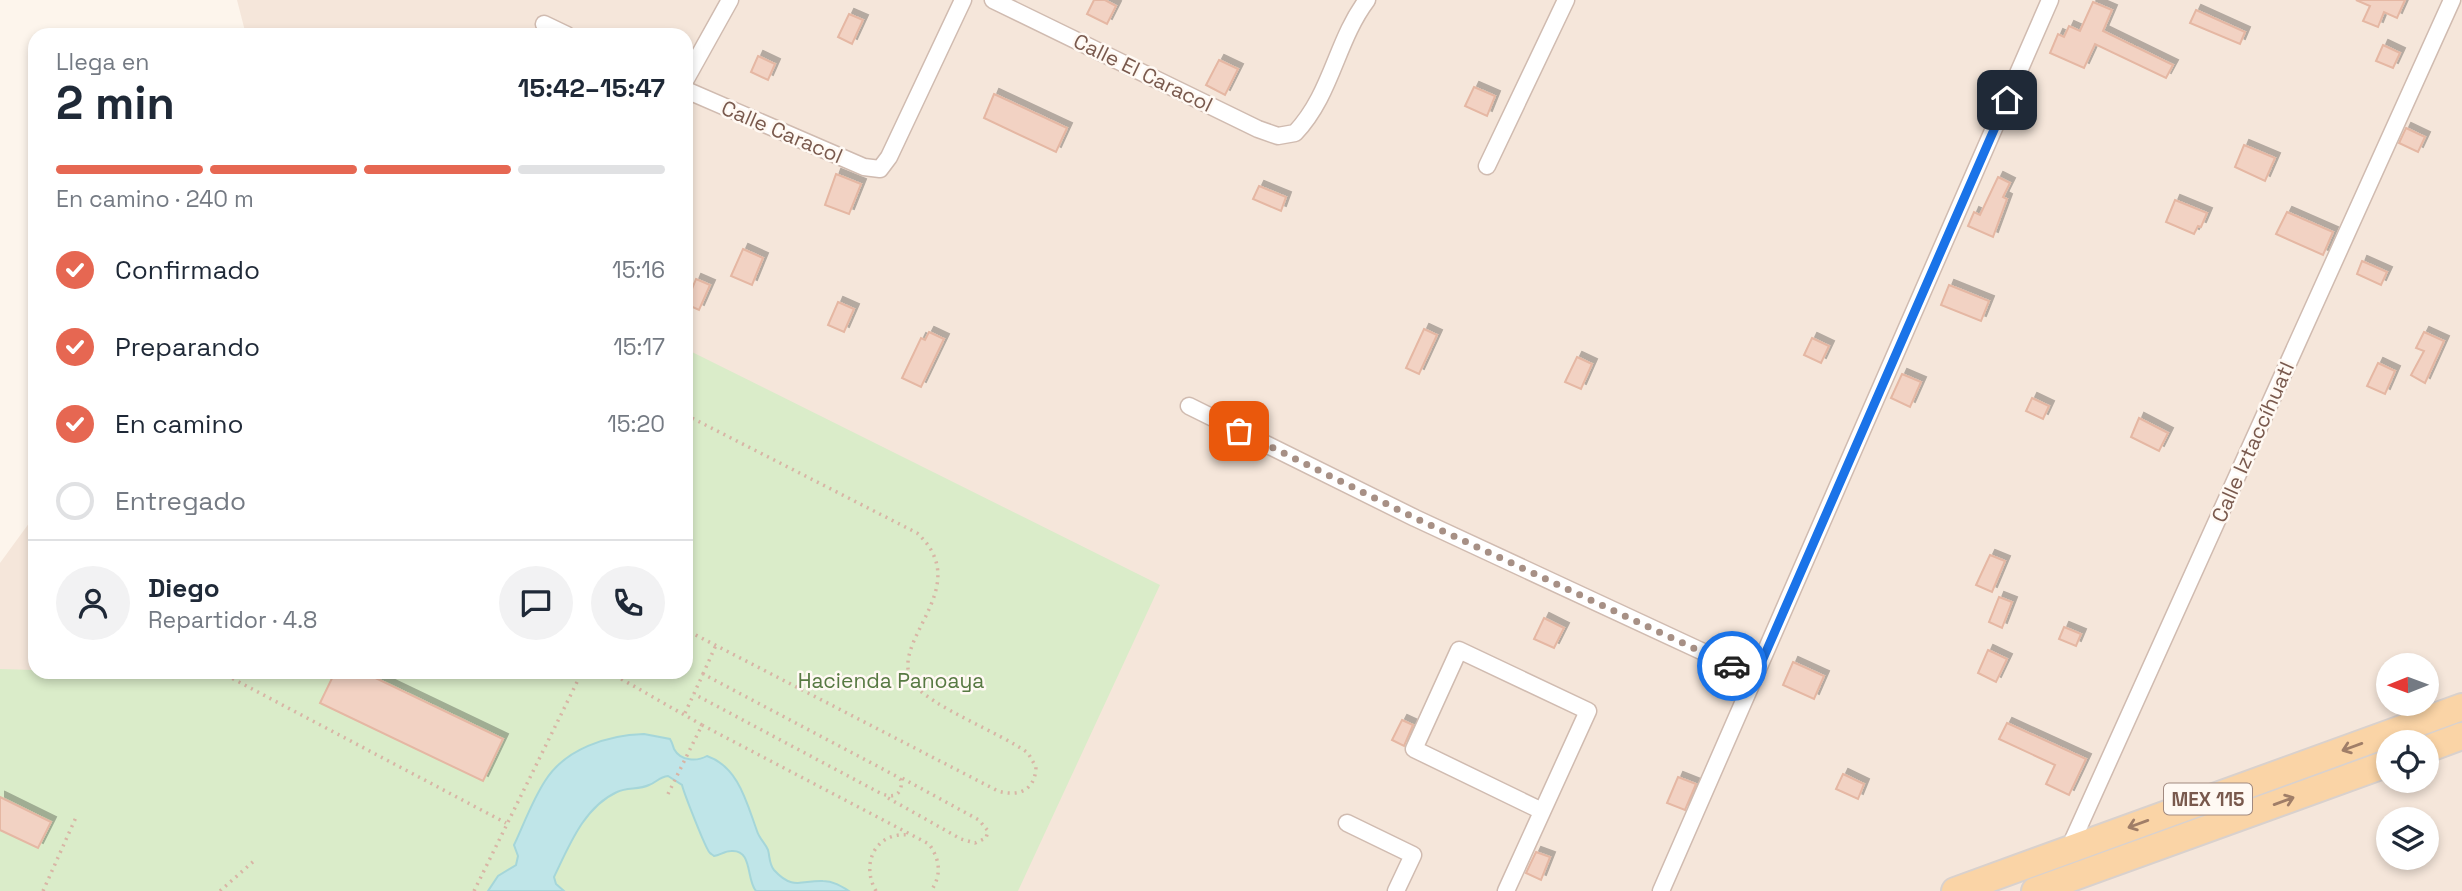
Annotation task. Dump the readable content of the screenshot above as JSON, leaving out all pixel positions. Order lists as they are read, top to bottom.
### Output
{
  "streets": {
    "main road": ["MEX 115"],
    "street": ["Calle El Caracol", "Calle Caracol", "Calle Iztaccíhuatl"]
  },
  "crossings": [
    ["Calle Iztaccíhuatl", "MEX 115"]
  ],
  "parks": ["Hacienda Panoaya"],
  "north": "left",
  "page": {
    "heading": ["2 min", "Llega en", "15:42–15:47"],
    "panel": ["Diego", "Repartidor · 4.8"],
    "bar": "En camino · 240 m",
    "list": [
      ["Confirmado", "15:16"],
      ["Preparando", "15:17"],
      ["En camino", "15:20"],
      "Entregado"
    ]
  }
}
